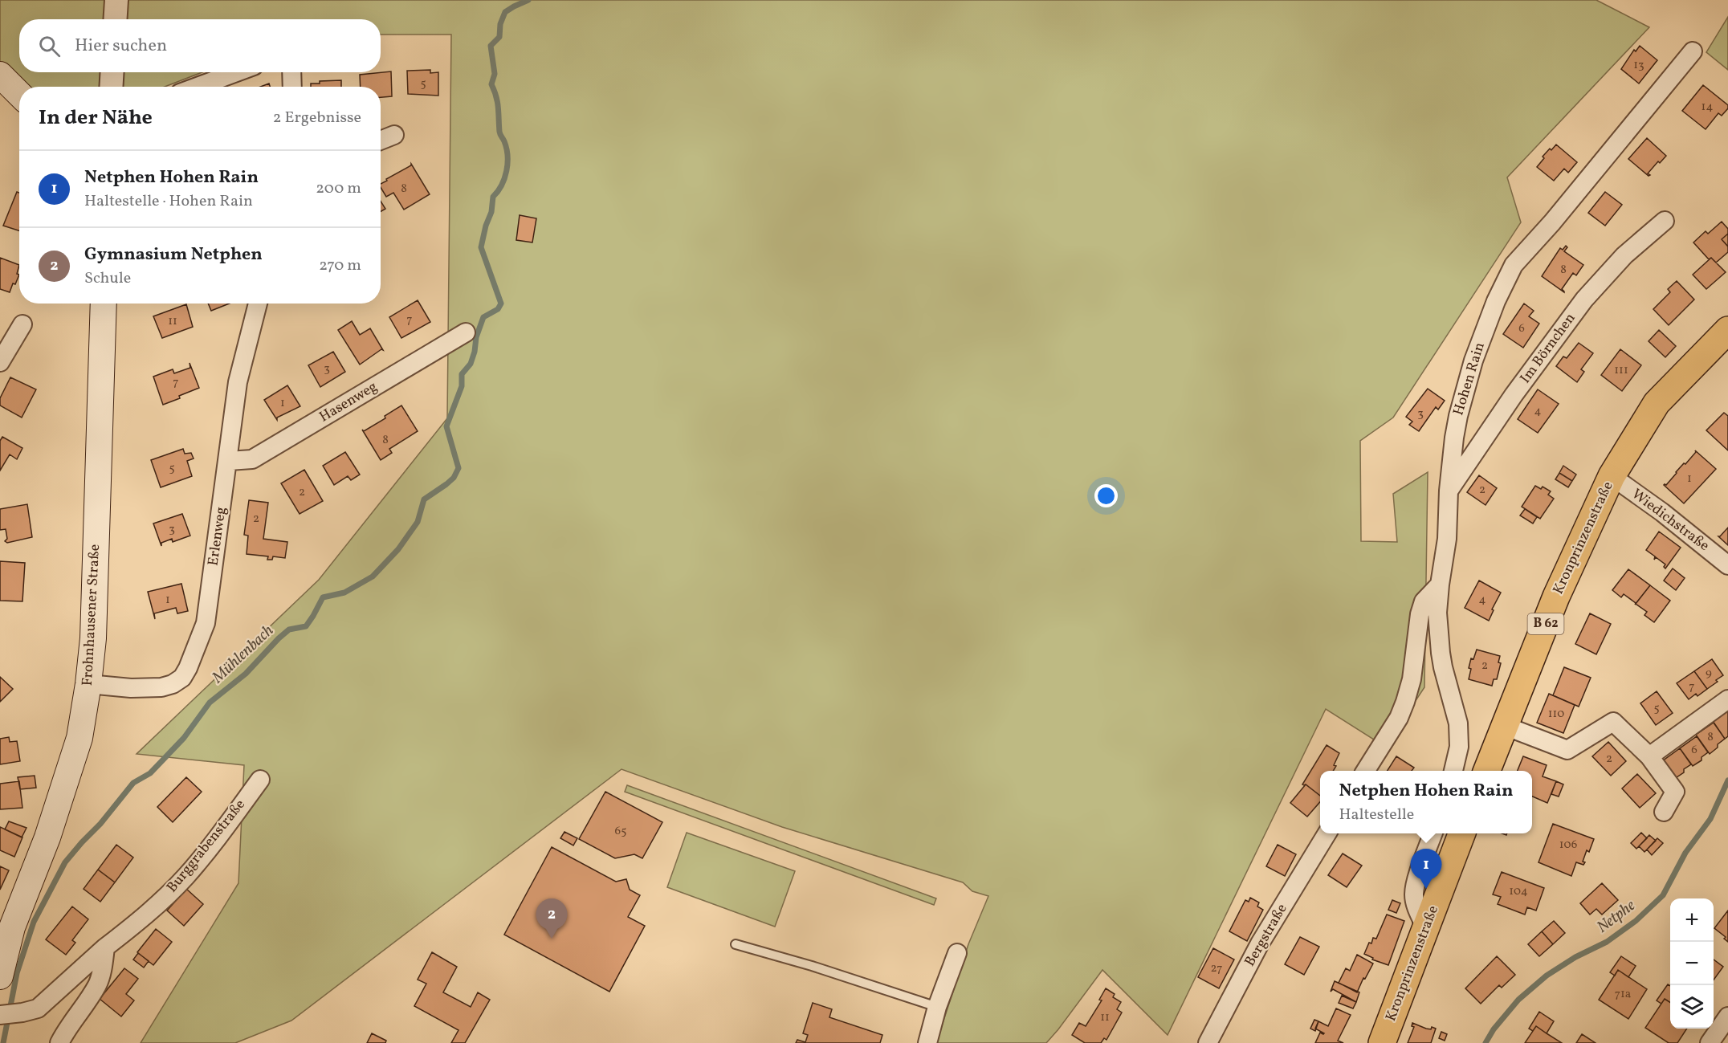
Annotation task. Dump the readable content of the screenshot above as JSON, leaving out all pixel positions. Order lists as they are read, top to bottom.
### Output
{
  "streets": {
    "main road": ["Kronprinzenstraße", "Frohnhausener Straße", "B 62"],
    "street": [
      "Im Börnchen",
      "Hohen Rain",
      "Hasenweg",
      "Wiedichstraße",
      "Erlenweg",
      "Burggrabenstraße",
      "Bergstraße"
    ]
  },
  "crossings": [
    ["Im Börnchen", "Hohen Rain"],
    ["Hasenweg", "Erlenweg"],
    ["Wiedichstraße", "Kronprinzenstraße"],
    ["Erlenweg", "Frohnhausener Straße"]
  ],
  "water": ["Mühlenbach", "Netphe"],
  "house_numbers": [
    "13",
    "5",
    "14",
    "8",
    "8",
    "7",
    "11",
    "6",
    "3",
    "111",
    "7",
    "1",
    "4",
    "3",
    "8",
    "5",
    "1",
    "2",
    "2",
    "2",
    "3",
    "1",
    "4",
    "2",
    "9",
    "7",
    "5",
    "110",
    "8",
    "6",
    "2",
    "65",
    "106",
    "104",
    "27",
    "71a",
    "11"
  ],
  "page": {
    "search": "Hier suchen",
    "heading": ["In der Nähe", "2 Ergebnisse"],
    "list": [
      {
        "mark": "1",
        "name": "Netphen Hohen Rain",
        "note": "Haltestelle · Hohen Rain",
        "value": "200 m"
      },
      {
        "mark": "2",
        "name": "Gymnasium Netphen",
        "note": "Schule",
        "value": "270 m"
      }
    ],
    "popup": ["Netphen Hohen Rain", "Haltestelle"],
    "pins": ["1", "2"],
    "map_buttons": ["+", "−"]
  }
}
